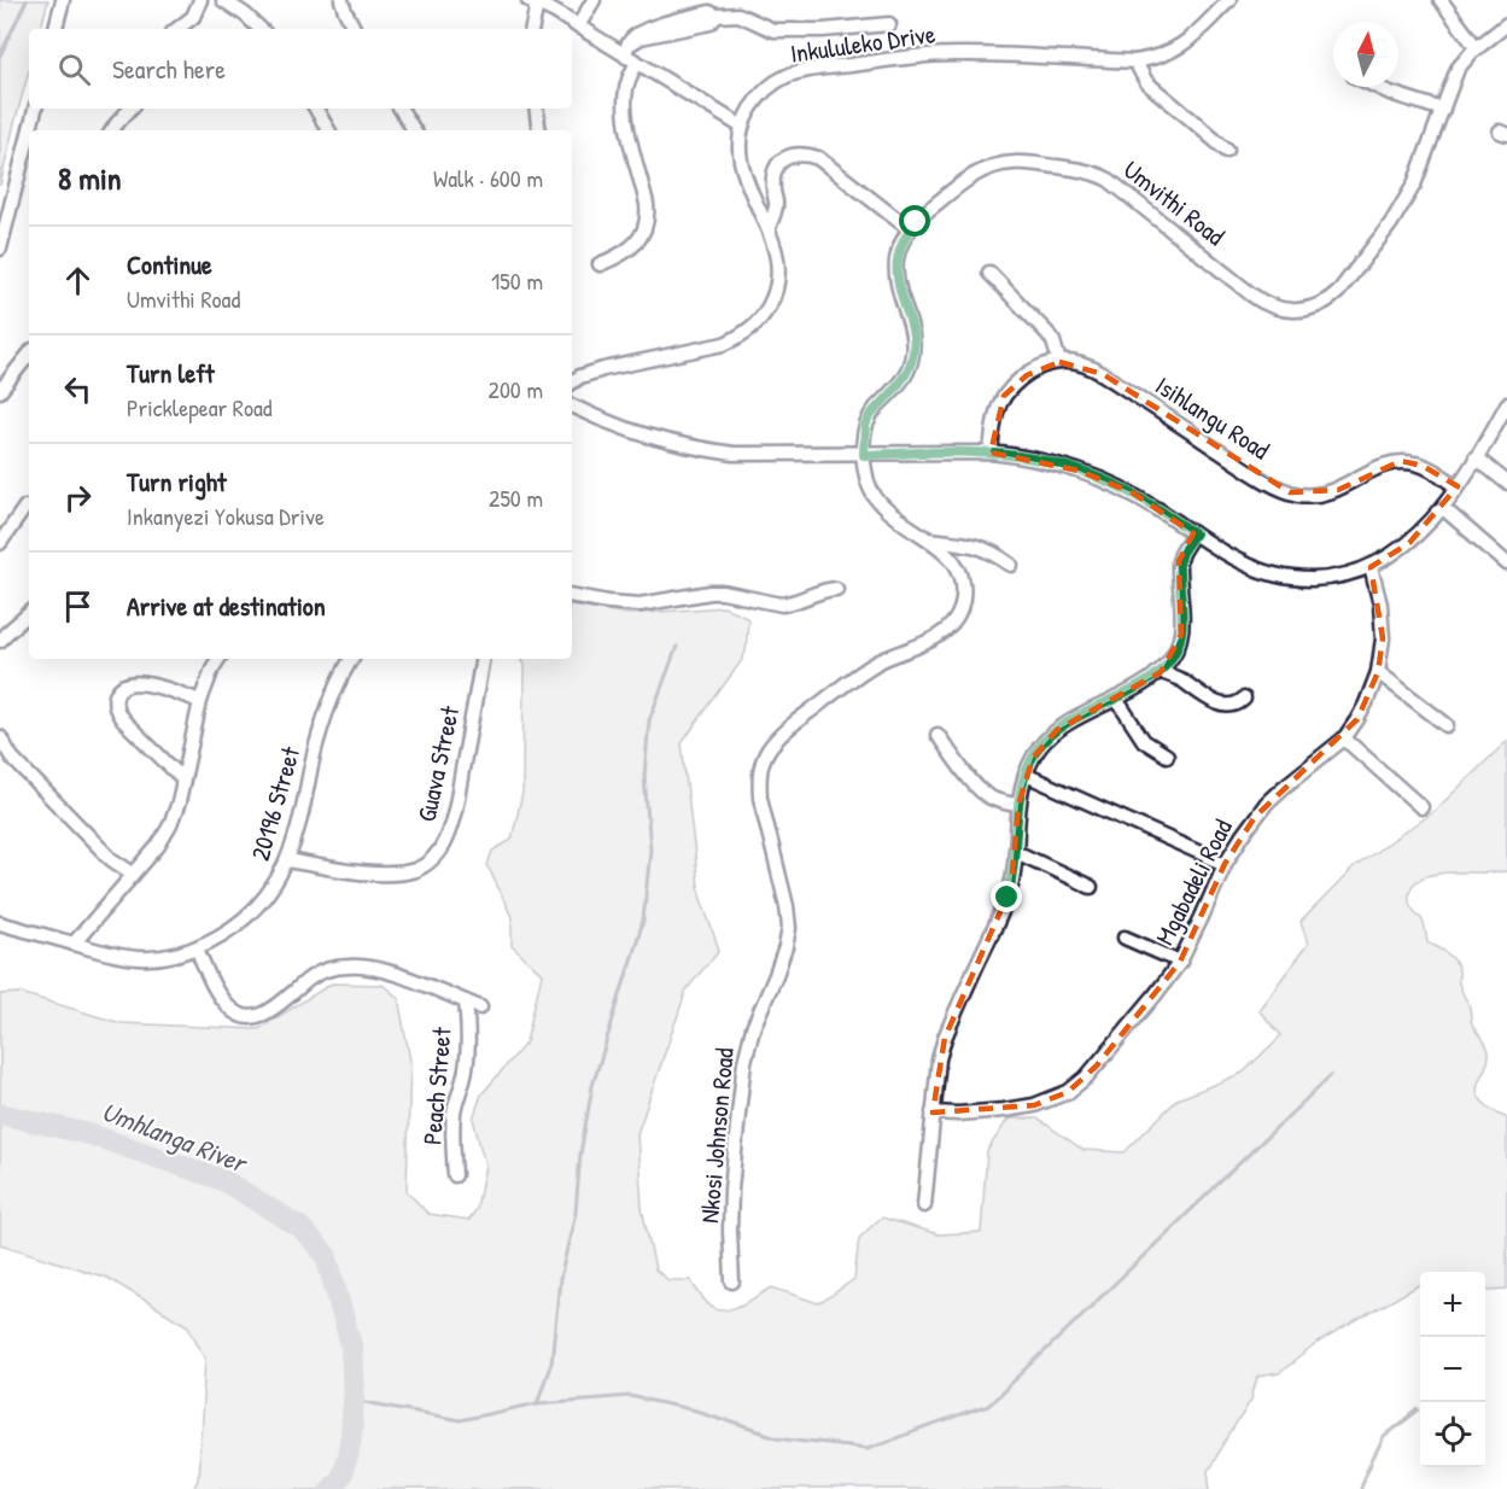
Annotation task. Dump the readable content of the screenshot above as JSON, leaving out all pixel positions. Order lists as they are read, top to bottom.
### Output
{
  "streets": {
    "street": [
      "Inkululeko Drive",
      "Umvithi Road",
      "Isihlangu Road",
      "Guava Street",
      "20196 Street",
      "Mgabadeli Road",
      "Peach Street",
      "Nkosi Johnson Road"
    ]
  },
  "crossings": [
    ["Umvithi Road", "Nkosi Johnson Road"],
    ["Guava Street", "20196 Street"],
    ["20196 Street", "Peach Street"]
  ],
  "water": ["Umhlanga River"],
  "north": "top",
  "page": {
    "search": "Search here",
    "heading": ["8 min", "Walk · 600 m"],
    "list": [
      ["Continue", "Umvithi Road", "150 m"],
      ["Turn left", "Pricklepear Road", "200 m"],
      ["Turn right", "Inkanyezi Yokusa Drive", "250 m"],
      "Arrive at destination"
    ],
    "map_buttons": ["+", "−"]
  }
}
